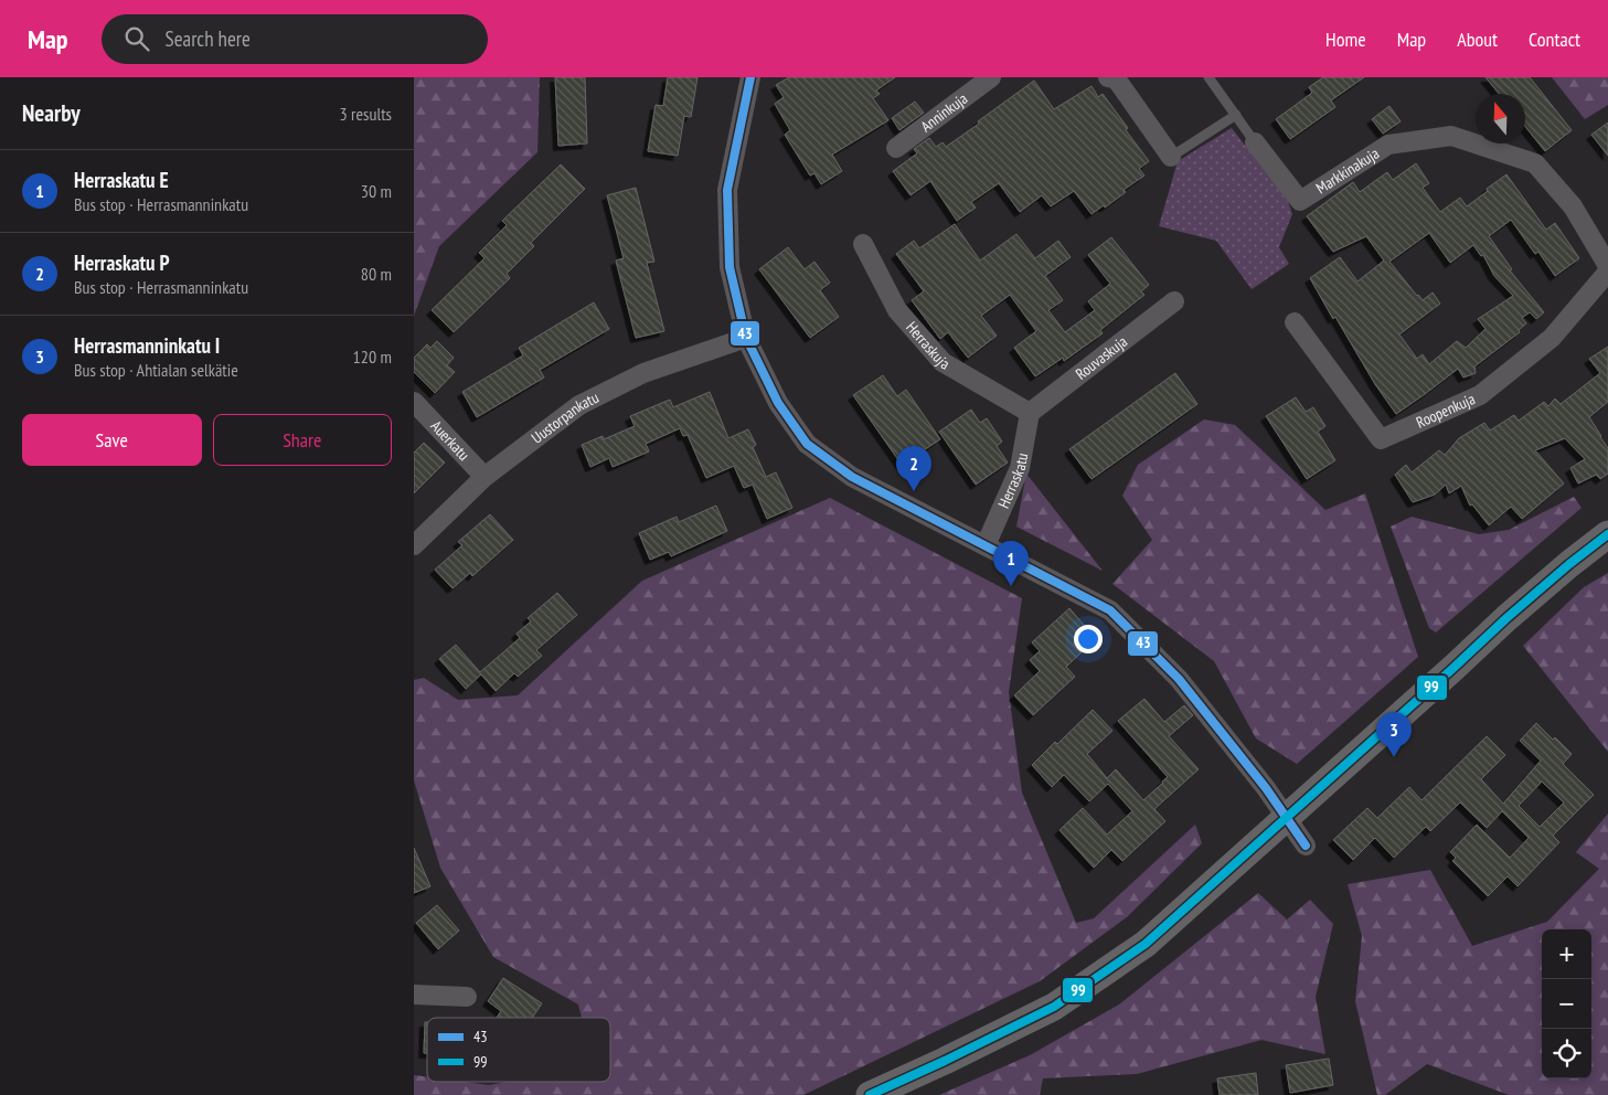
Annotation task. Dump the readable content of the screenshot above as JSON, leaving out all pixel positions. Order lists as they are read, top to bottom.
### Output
{
  "streets": {
    "street": [
      "Anninkuja",
      "Markkinakuja",
      "Herraskuja",
      "Rouvaskuja",
      "Roopenkuja",
      "Uustorpankatu",
      "Auerkatu",
      "Herraskatu"
    ]
  },
  "crossings": [
    ["Herraskuja", "Rouvaskuja"],
    ["Herraskuja", "Herraskatu"],
    ["Rouvaskuja", "Herraskatu"],
    ["Uustorpankatu", "Auerkatu"]
  ],
  "lines": ["transit line 43", "transit line 99"],
  "legend": ["43", "99"],
  "north": "top",
  "page": {
    "header": "Map",
    "search": "Search here",
    "nav": [
      "Home",
      "Map",
      "About",
      "Contact"
    ],
    "heading": ["Nearby", "3 results"],
    "list": [
      {
        "mark": "1",
        "name": "Herraskatu E",
        "note": "Bus stop · Herrasmanninkatu",
        "value": "30 m"
      },
      {
        "mark": "2",
        "name": "Herraskatu P",
        "note": "Bus stop · Herrasmanninkatu",
        "value": "80 m"
      },
      {
        "mark": "3",
        "name": "Herrasmanninkatu I",
        "note": "Bus stop · Ahtialan selkätie",
        "value": "120 m"
      }
    ],
    "buttons": ["Save", "Share"],
    "pins": ["2", "1", "3"],
    "map_buttons": ["+", "−"]
  }
}
